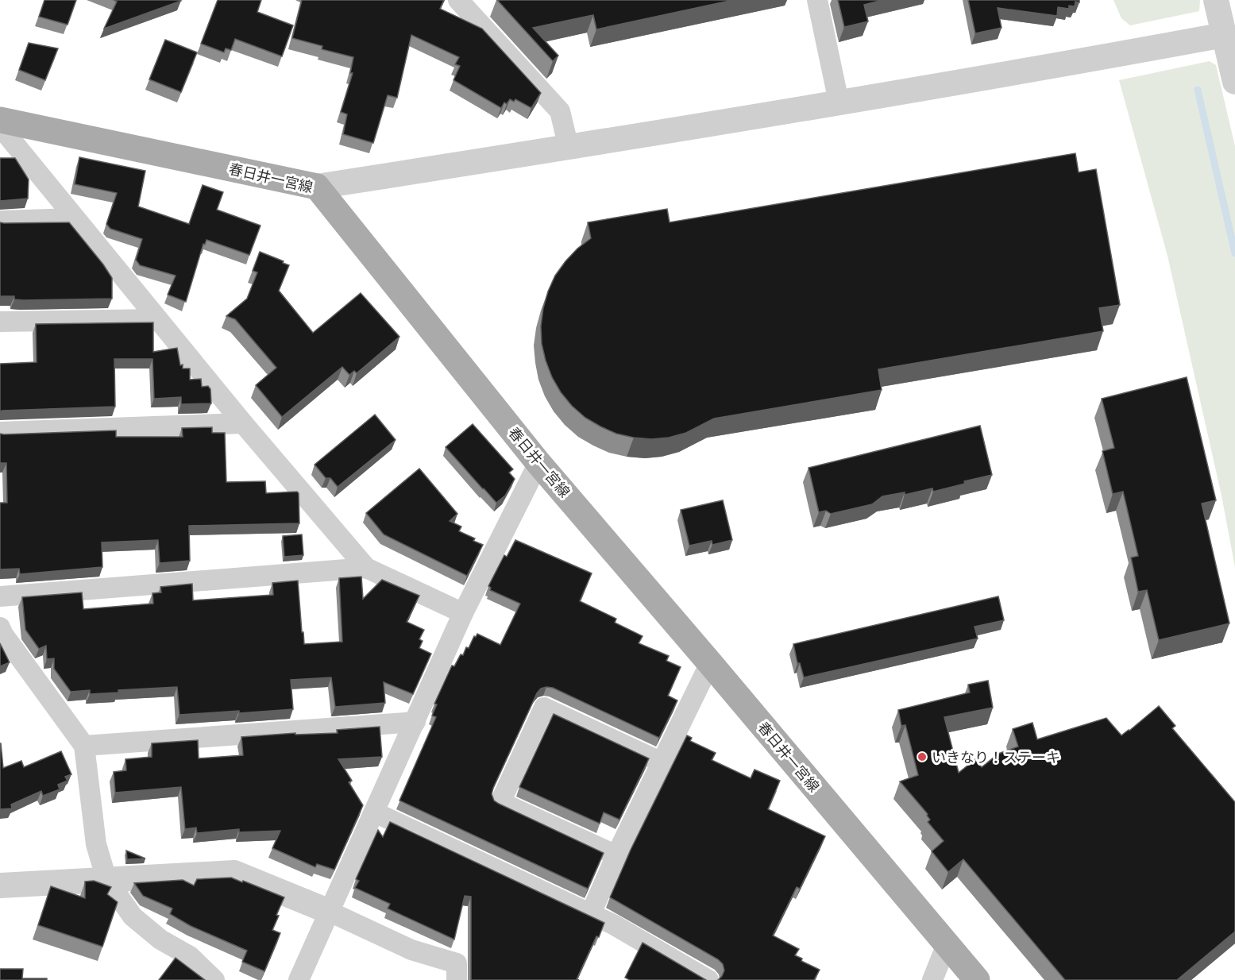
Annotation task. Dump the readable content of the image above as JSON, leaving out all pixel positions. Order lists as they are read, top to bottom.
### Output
{
  "streets": {
    "main road": ["春日井一宮線"]
  },
  "places": ["いきなり！ステーキ"]
}
